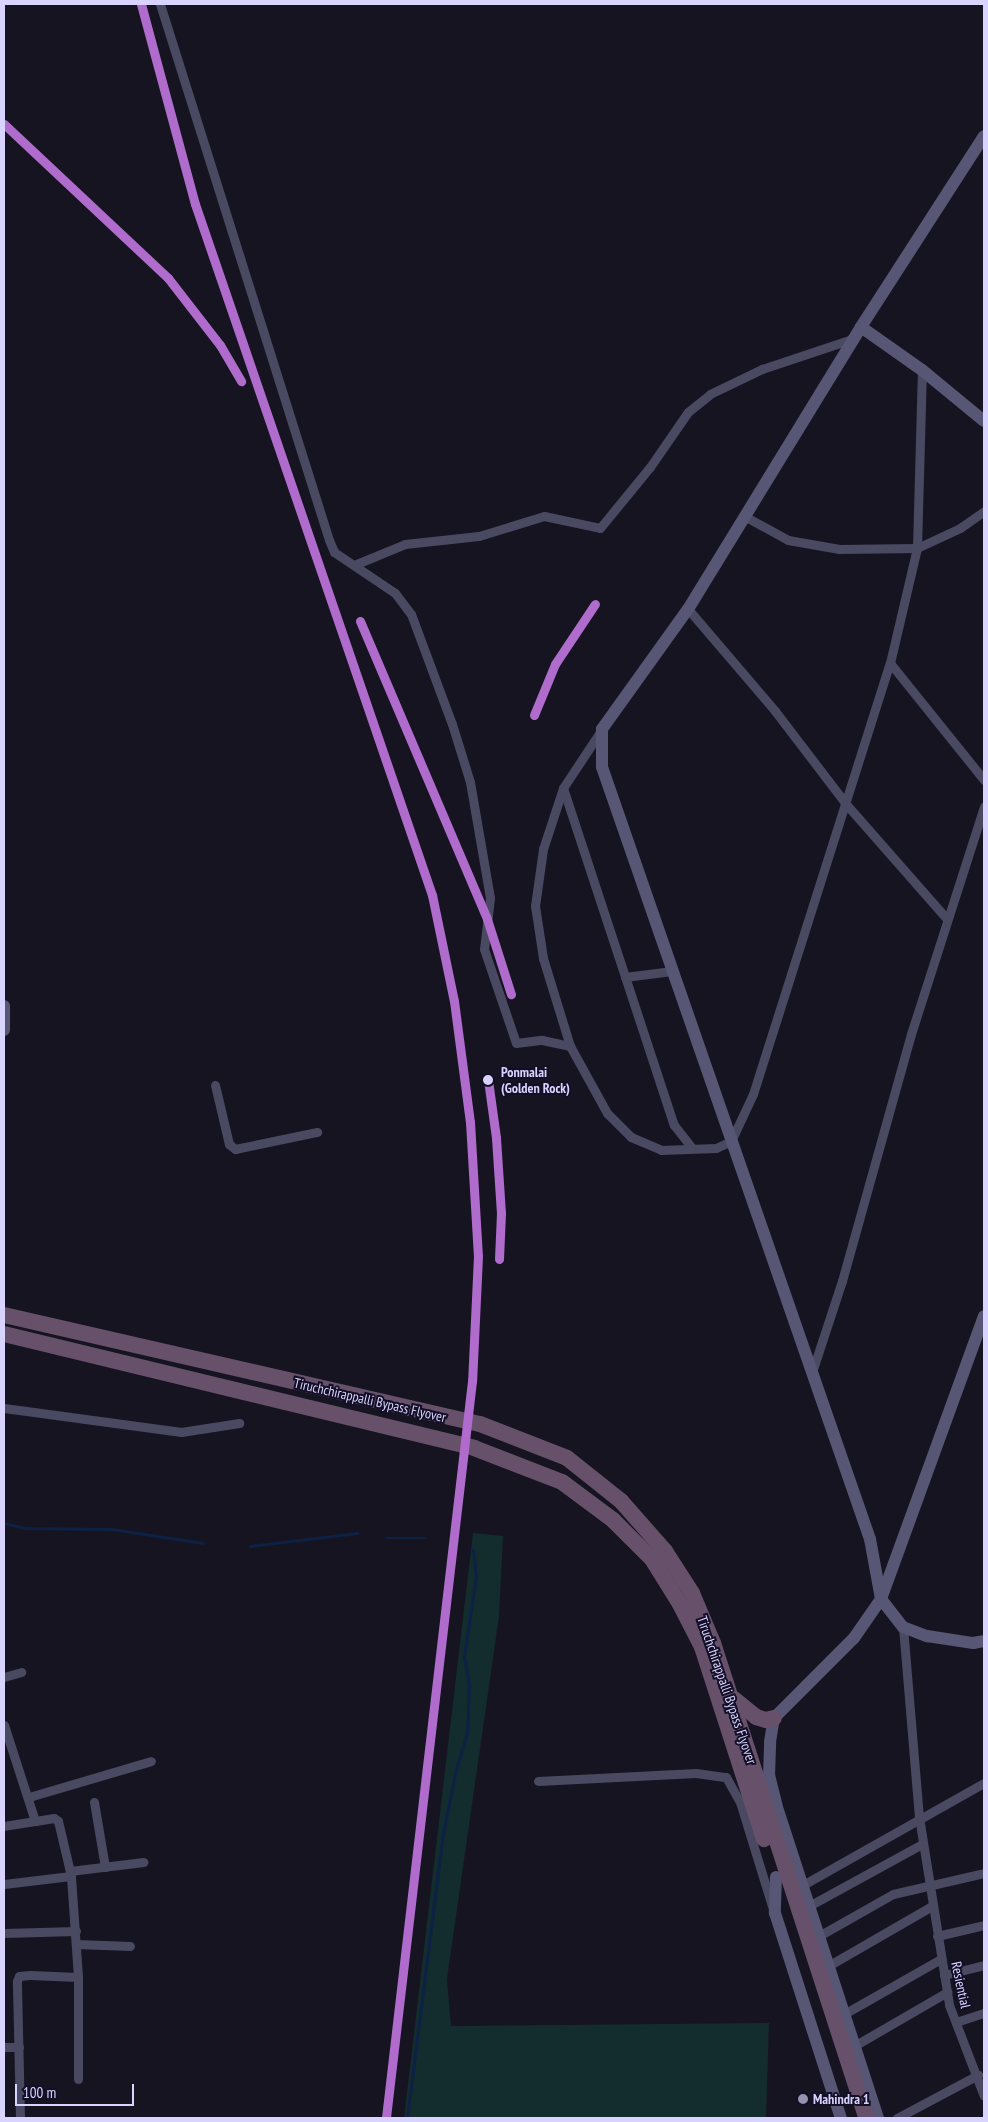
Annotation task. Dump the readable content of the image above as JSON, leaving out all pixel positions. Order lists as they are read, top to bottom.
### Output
{
  "streets": {
    "highway": ["Tiruchchirappalli Bypass Flyover"],
    "street": ["Resiential"]
  },
  "places": ["Ponmalai (Golden Rock)", "Mahindra 1"],
  "scale_bar": "100 m"
}
